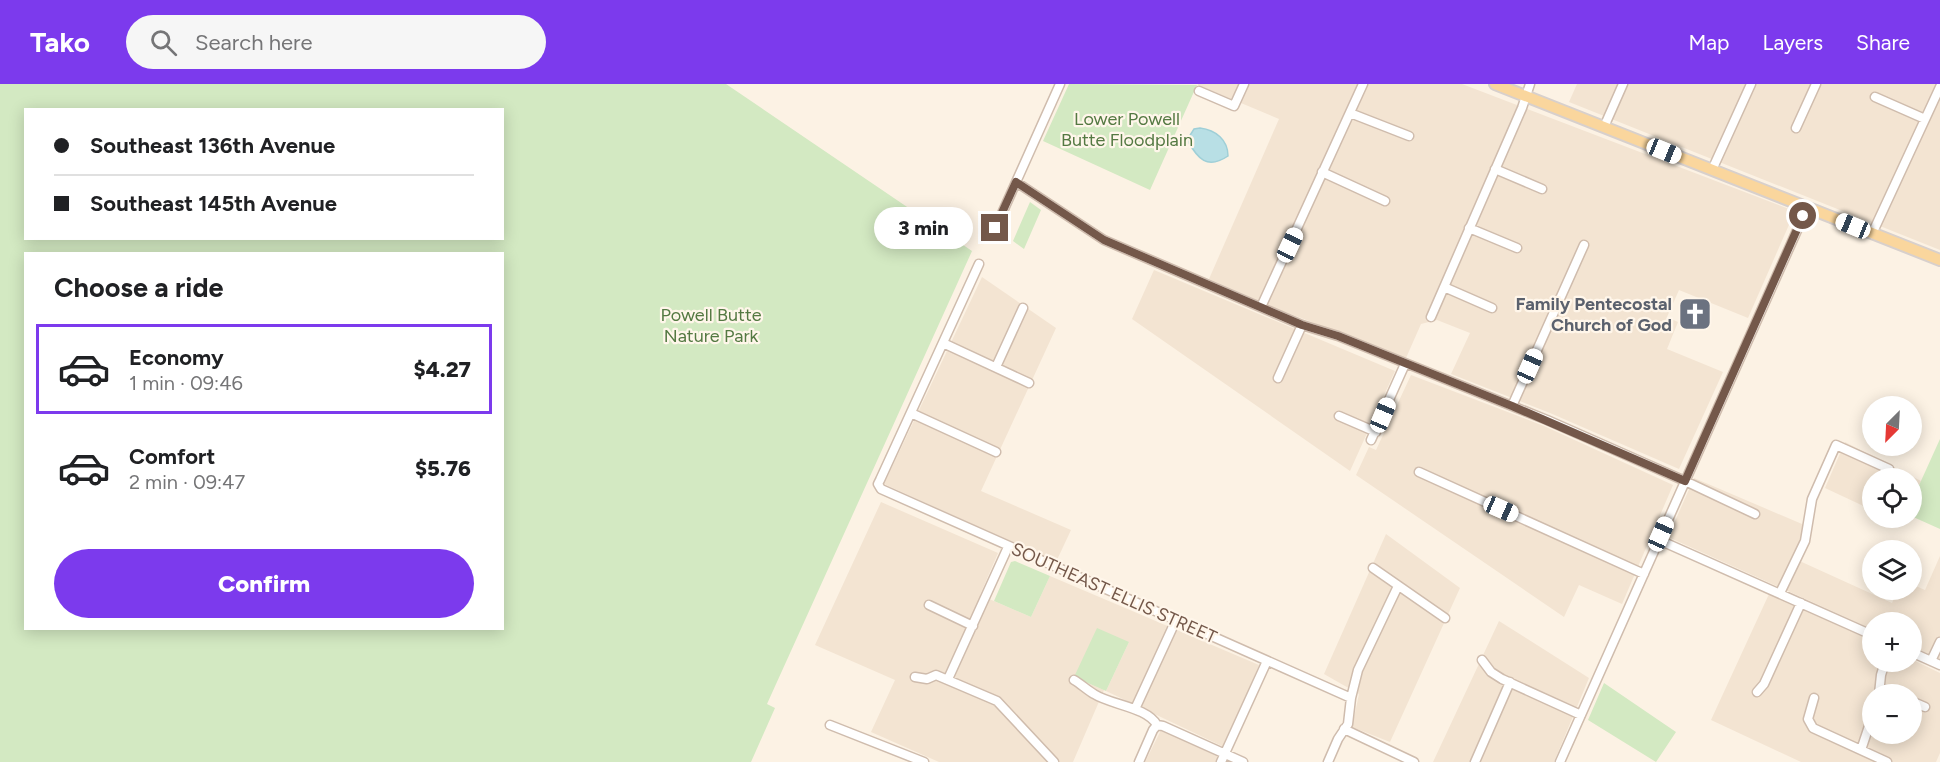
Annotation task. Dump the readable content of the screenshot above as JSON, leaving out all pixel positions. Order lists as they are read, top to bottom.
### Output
{
  "streets": {
    "street": ["SOUTHEAST ELLIS STREET"]
  },
  "parks": ["Lower Powell Butte Floodplain", "Powell Butte Nature Park"],
  "places": {
    "church": ["Family Pentecostal Church of God"]
  },
  "north": "bottom left",
  "page": {
    "header": "Tako",
    "search": "Search here",
    "nav": ["Map", "Layers", "Share"],
    "banner": ["Southeast 136th Avenue", "Southeast 145th Avenue"],
    "bubble": "3 min",
    "heading": "Choose a ride",
    "list": [
      {
        "name": "Economy",
        "note": "1 min · 09:46",
        "value": "$4.27"
      },
      {
        "name": "Comfort",
        "note": "2 min · 09:47",
        "value": "$5.76"
      }
    ],
    "map_buttons": ["+", "−"],
    "buttons": "Confirm"
  }
}
